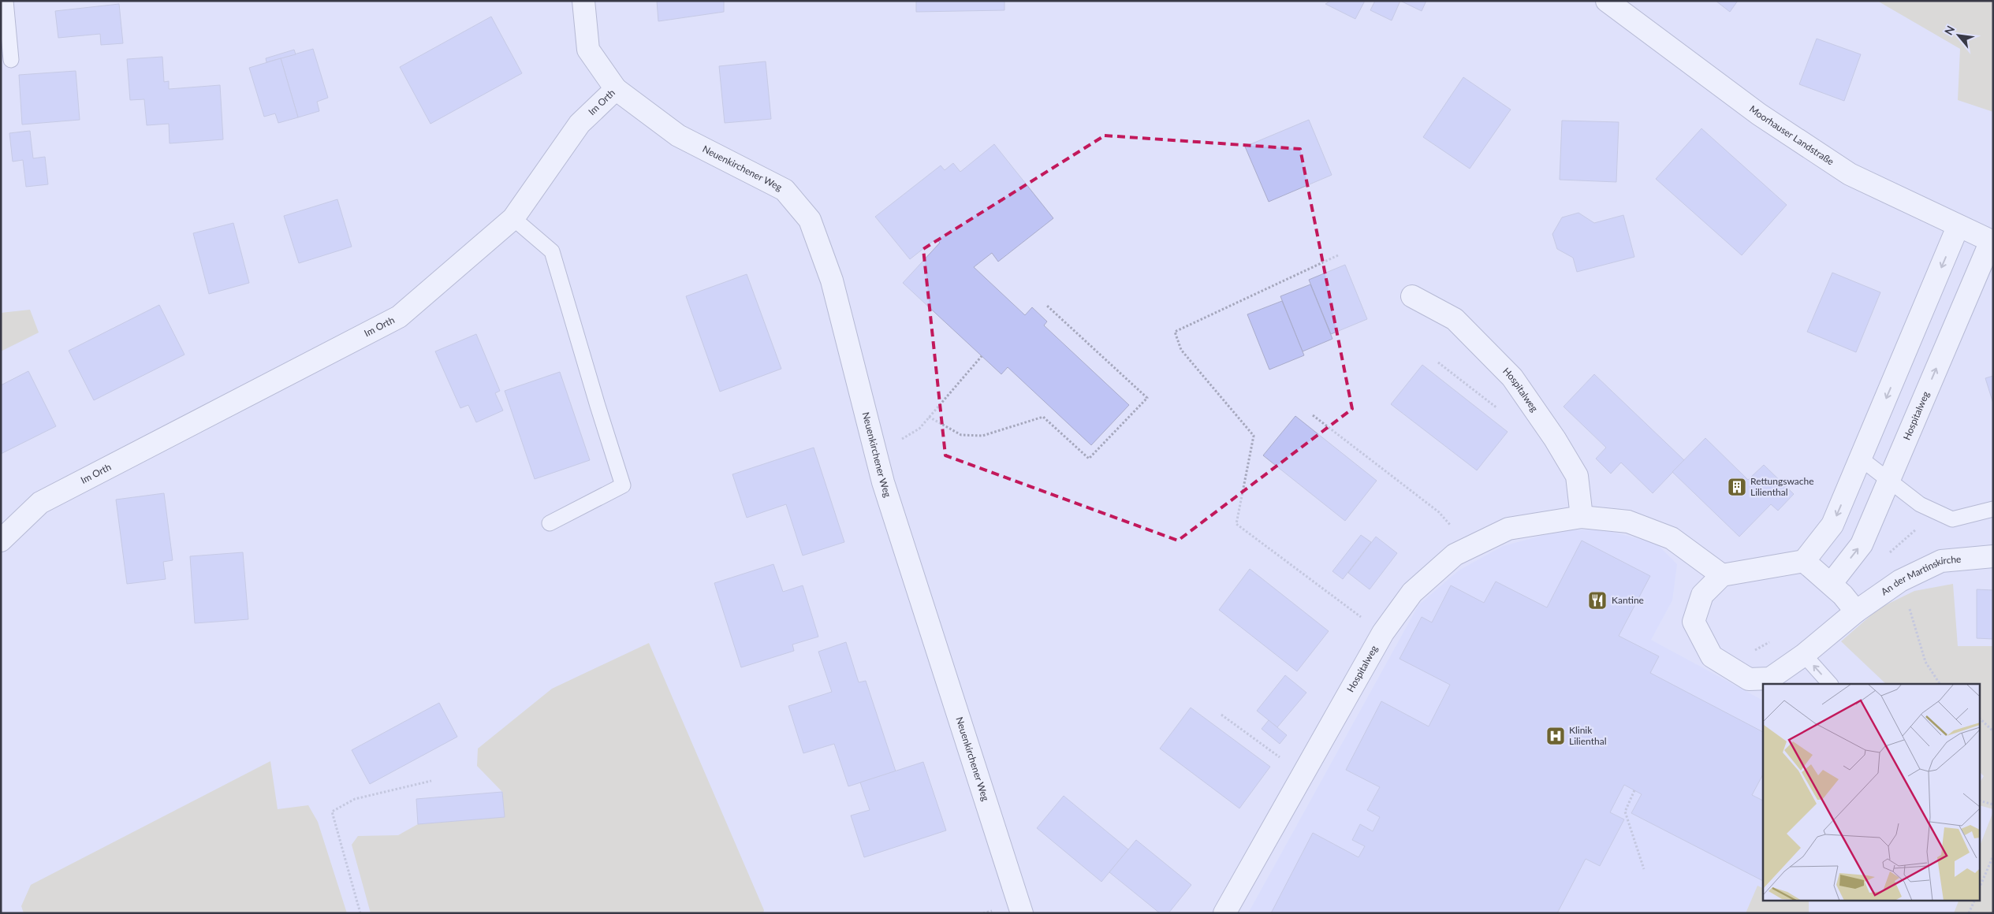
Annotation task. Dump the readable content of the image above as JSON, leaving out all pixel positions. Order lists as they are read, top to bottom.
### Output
{
  "streets": {
    "street": [
      "Im Orth",
      "Moorhauser Landstraße",
      "Neuenkirchener Weg",
      "Hospitalweg",
      "An der Martinskirche"
    ]
  },
  "crossings": [
    ["Im Orth", "Neuenkirchener Weg"],
    ["Moorhauser Landstraße", "Hospitalweg"],
    ["Hospitalweg", "An der Martinskirche"]
  ],
  "places": {
    "building": ["Rettungswache Lilienthal"],
    "restaurant": ["Kantine"],
    "hospital": ["Klinik Lilienthal"]
  },
  "north": "top left"
}
